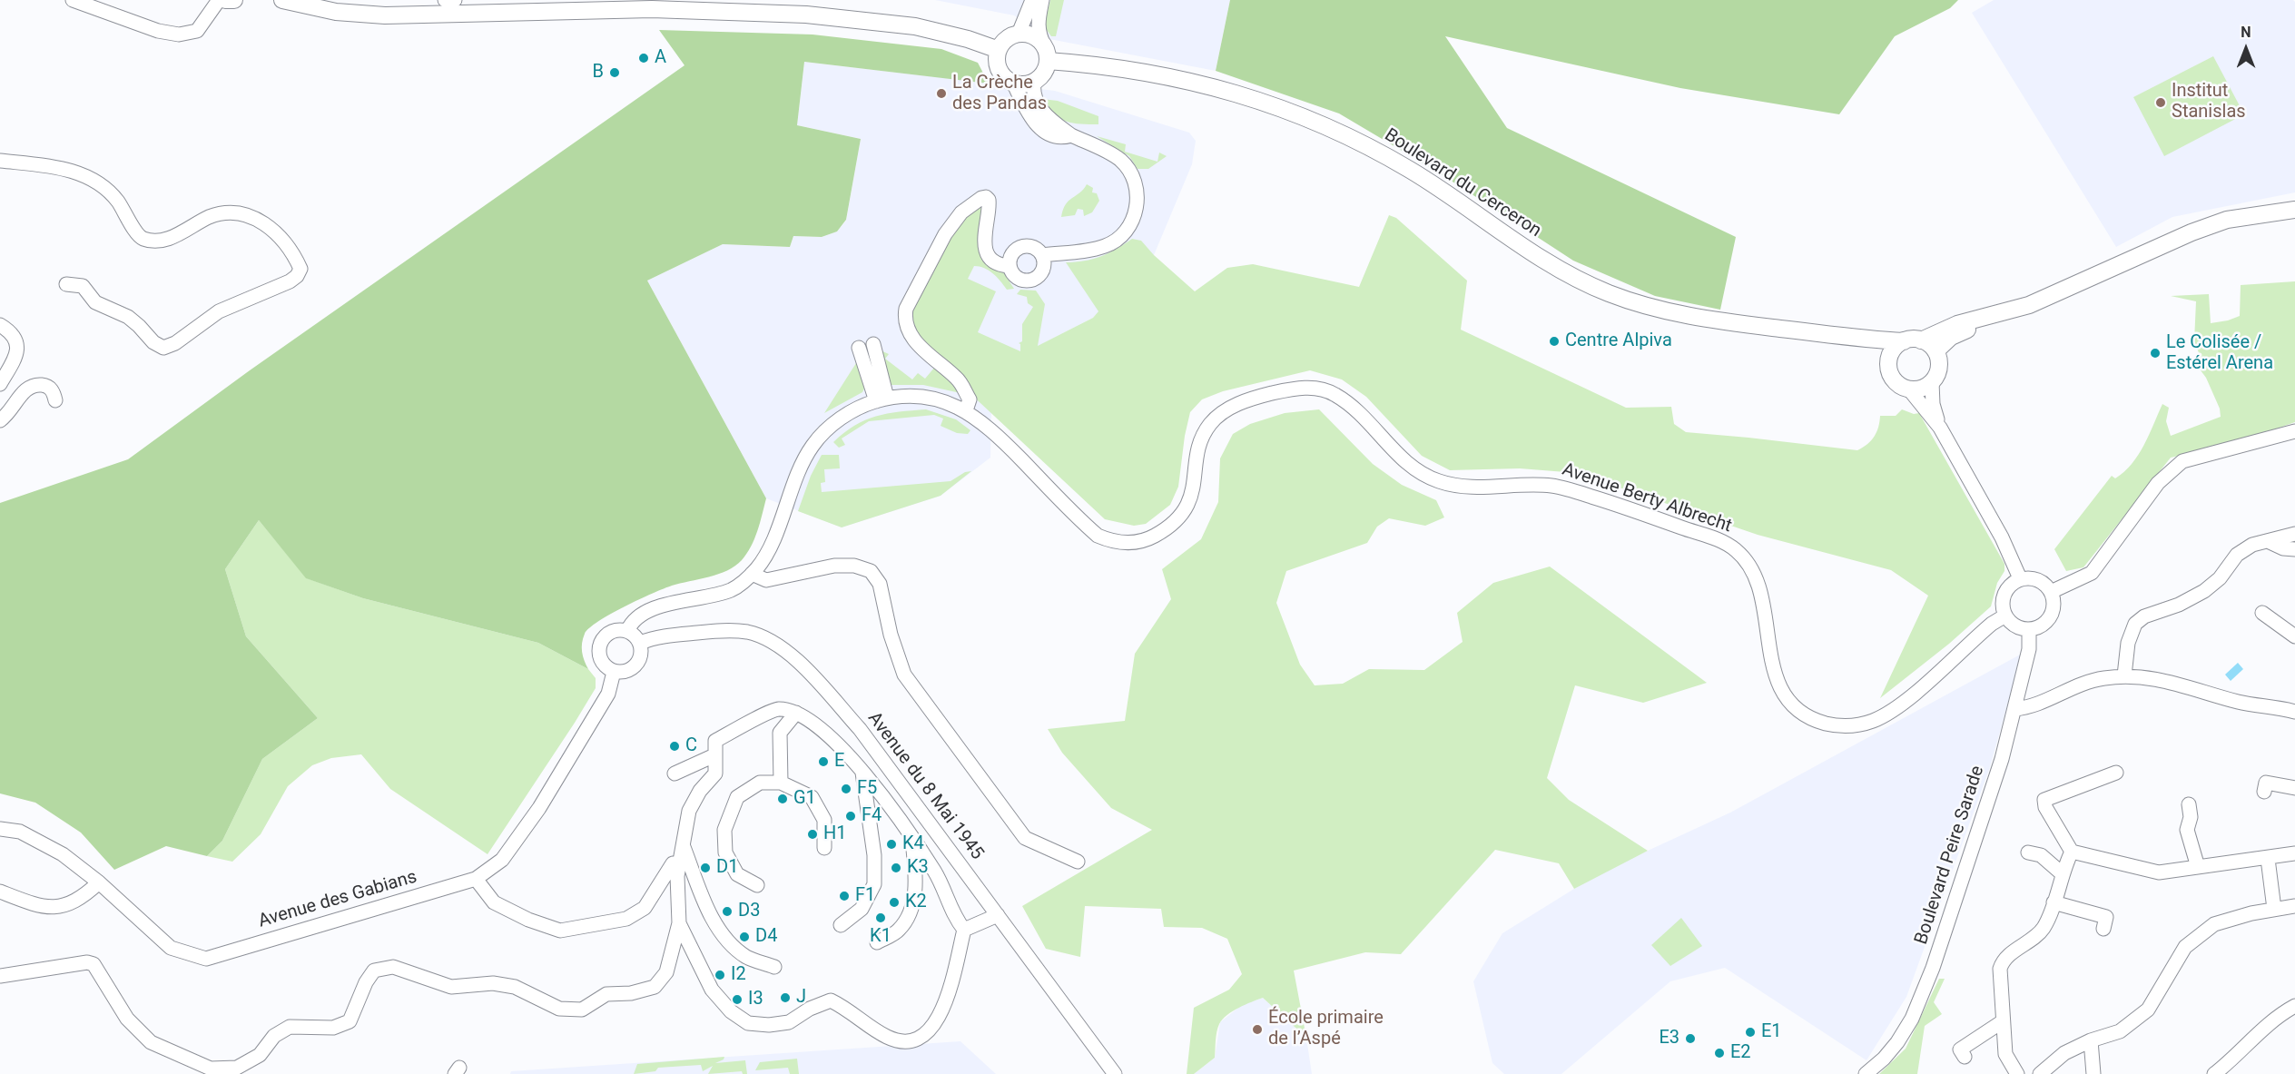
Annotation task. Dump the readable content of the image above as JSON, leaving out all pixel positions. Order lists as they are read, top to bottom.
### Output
{
  "streets": {
    "main road": ["Boulevard du Cerceron"],
    "street": [
      "Avenue Berty Albrecht",
      "Avenue du 8 Mai 1945",
      "Boulevard Peire Sarade",
      "Avenue des Gabians"
    ]
  },
  "crossings": [
    ["Avenue Berty Albrecht", "Avenue du 8 Mai 1945"],
    ["Avenue Berty Albrecht", "Boulevard Peire Sarade"],
    ["Avenue Berty Albrecht", "Avenue des Gabians"],
    ["Avenue du 8 Mai 1945", "Avenue des Gabians"]
  ],
  "places": [
    "A",
    "B",
    "La Crèche des Pandas",
    "Institut Stanislas",
    "Centre Alpiva",
    "Le Colisée / Estérel Arena",
    "C",
    "E",
    "F5",
    "G1",
    "F4",
    "H1",
    "K4",
    "D1",
    "K3",
    "F1",
    "K2",
    "D3",
    "K1",
    "D4",
    "I2",
    "J",
    "I3",
    "École primaire de l’Aspé",
    "E1",
    "E3",
    "E2"
  ],
  "north": "top"
}
